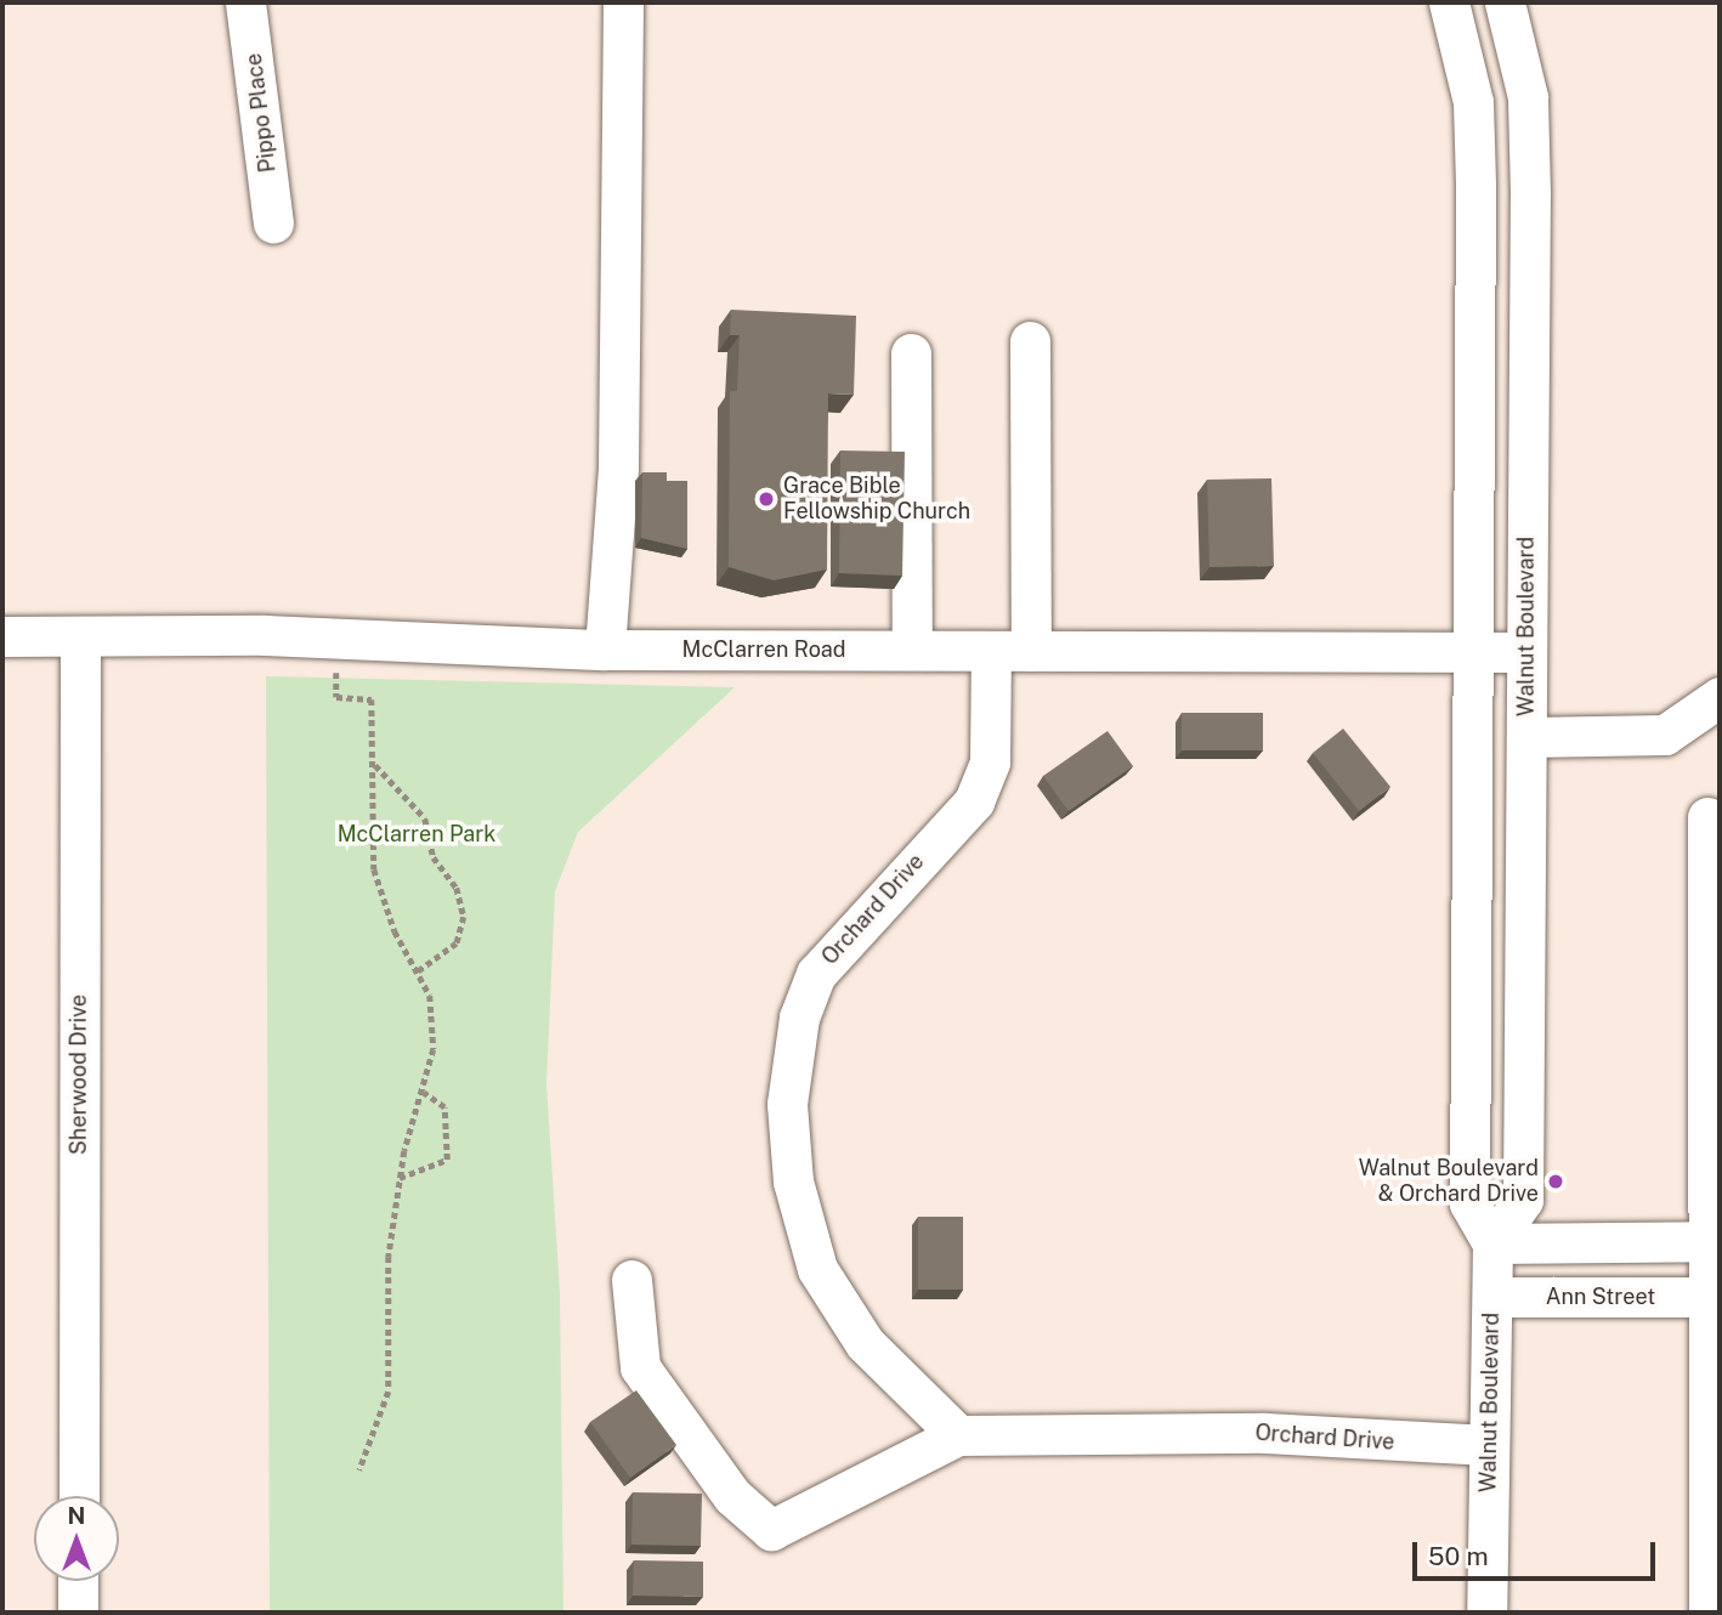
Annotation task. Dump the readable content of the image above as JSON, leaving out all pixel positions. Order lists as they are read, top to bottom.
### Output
{
  "streets": {
    "street": [
      "Pippo Place",
      "Walnut Boulevard",
      "McClarren Road",
      "Orchard Drive",
      "Sherwood Drive",
      "Ann Street"
    ]
  },
  "crossings": [
    ["Walnut Boulevard", "McClarren Road"],
    ["Walnut Boulevard", "Orchard Drive"],
    ["Walnut Boulevard", "Ann Street"],
    ["McClarren Road", "Orchard Drive"],
    ["McClarren Road", "Sherwood Drive"]
  ],
  "parks": ["McClarren Park"],
  "places": ["Grace Bible Fellowship Church", "Walnut Boulevard & Orchard Drive"],
  "scale_bar": "50 m",
  "north": "top"
}
